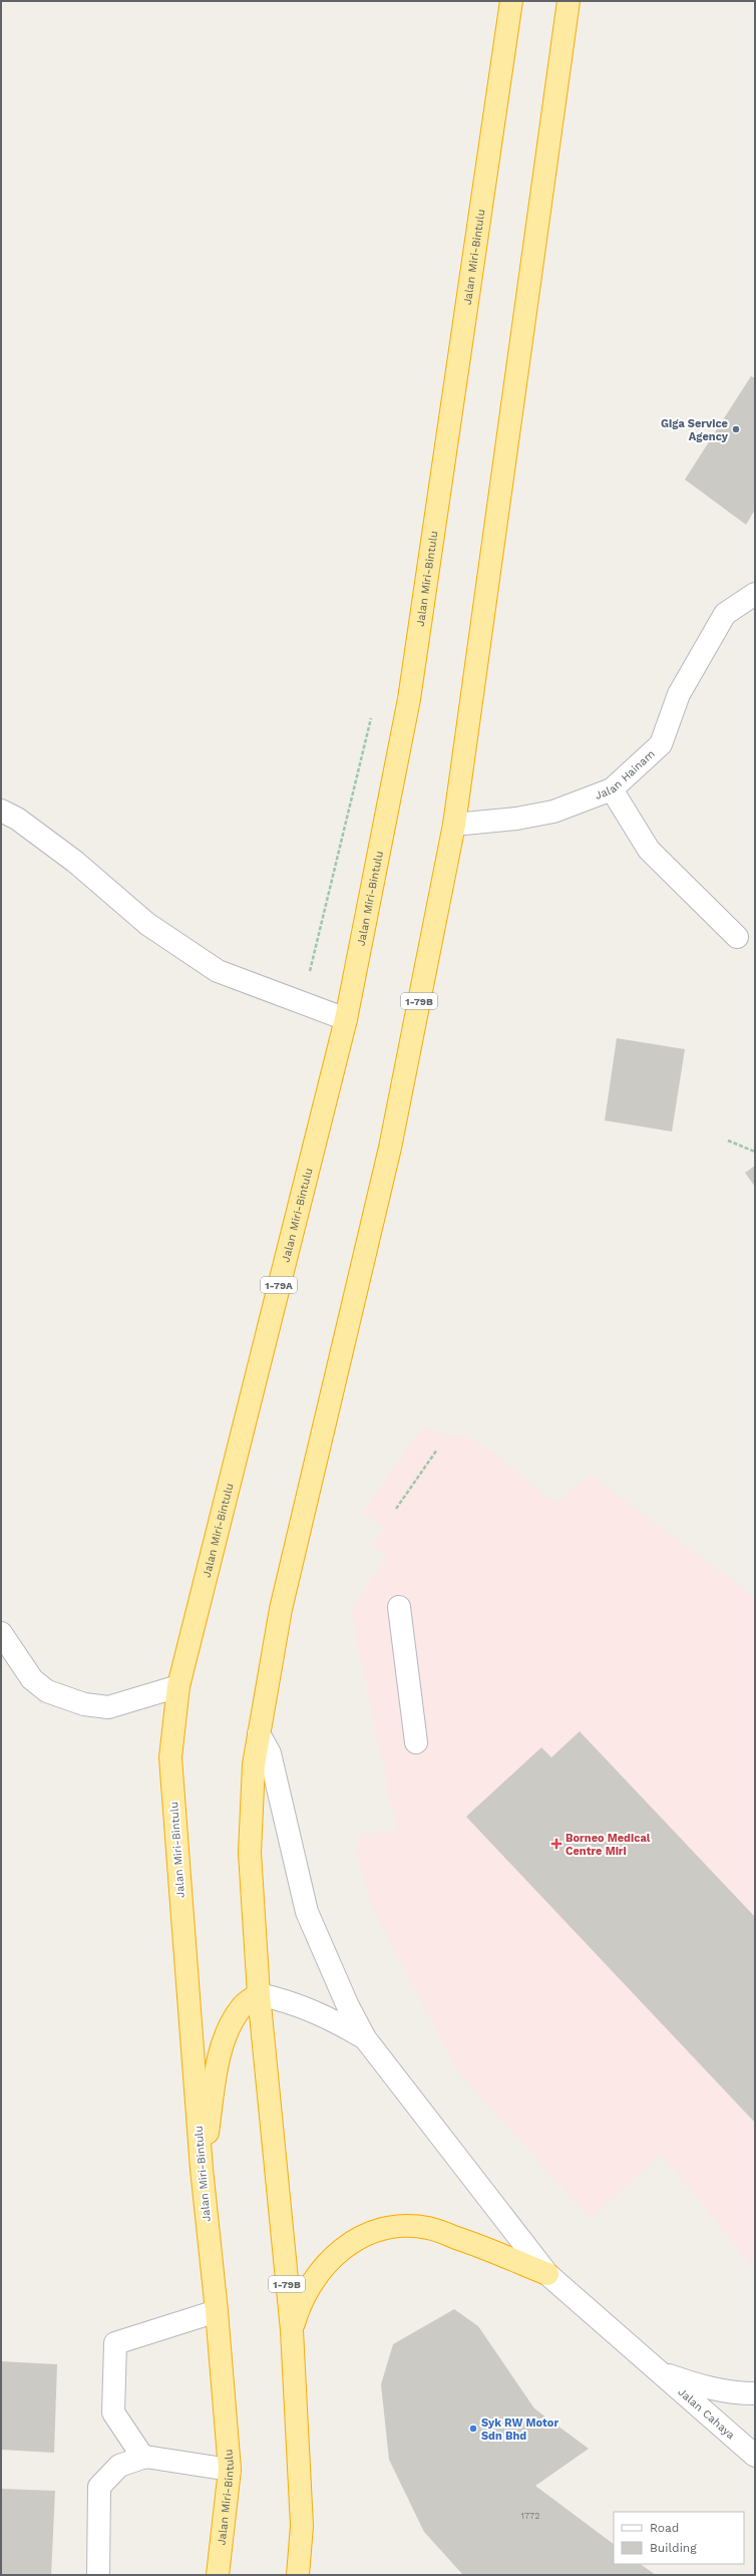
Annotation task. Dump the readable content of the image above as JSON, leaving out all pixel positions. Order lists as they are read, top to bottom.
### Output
{
  "streets": {
    "highway": ["Jalan Miri-Bintulu", "1-79B", "1-79A"],
    "street": ["Jalan Hainam", "Jalan Cahaya"]
  },
  "crossings": [
    ["Jalan Hainam", "1-79B"]
  ],
  "places": {
    "other": ["Giga Service Agency", "Syk RW Motor Sdn Bhd"],
    "health": ["Borneo Medical Centre Miri"]
  },
  "house_numbers": ["1772"],
  "legend": ["Road", "Building"]
}
